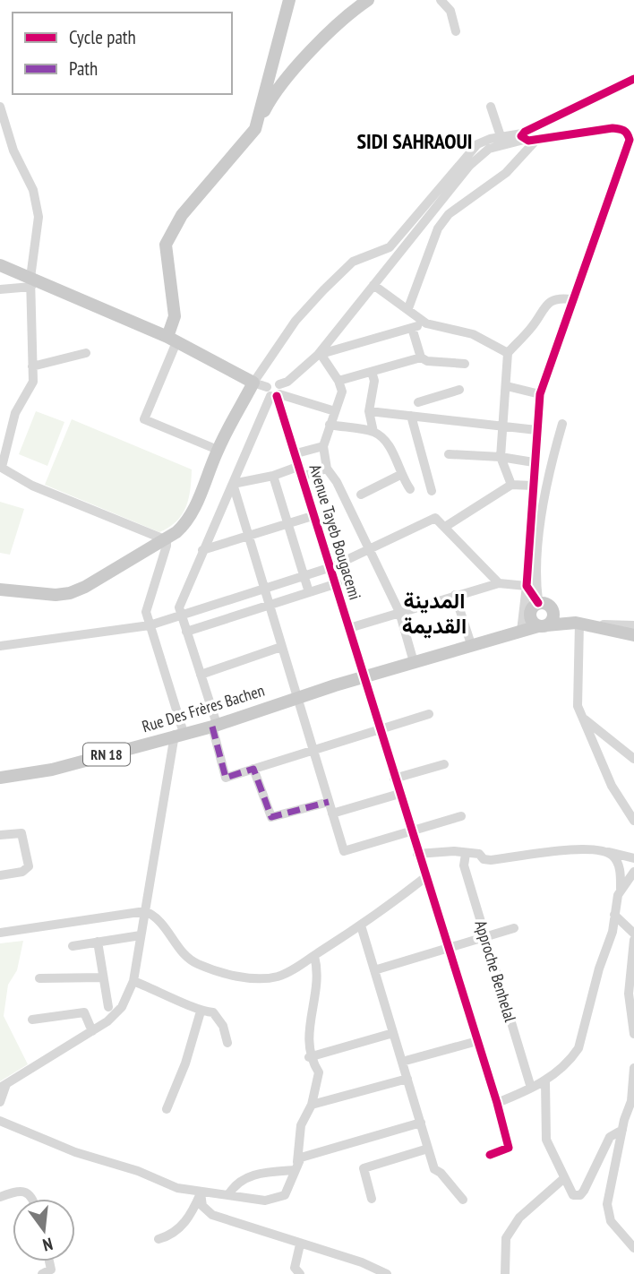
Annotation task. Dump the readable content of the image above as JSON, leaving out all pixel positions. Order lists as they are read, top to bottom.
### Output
{
  "streets": {
    "main road": ["Rue Des Frères Bachen", "RN 18"],
    "street": ["Avenue Tayeb Bougacemi", "Approche Benhelal"]
  },
  "crossings": [
    ["Avenue Tayeb Bougacemi", "Rue Des Frères Bachen"],
    ["Rue Des Frères Bachen", "RN 18"]
  ],
  "districts": ["SIDI SAHRAOUI", "المدينة القديمة"],
  "legend": ["Cycle path", "Path"],
  "north": "bottom"
}
